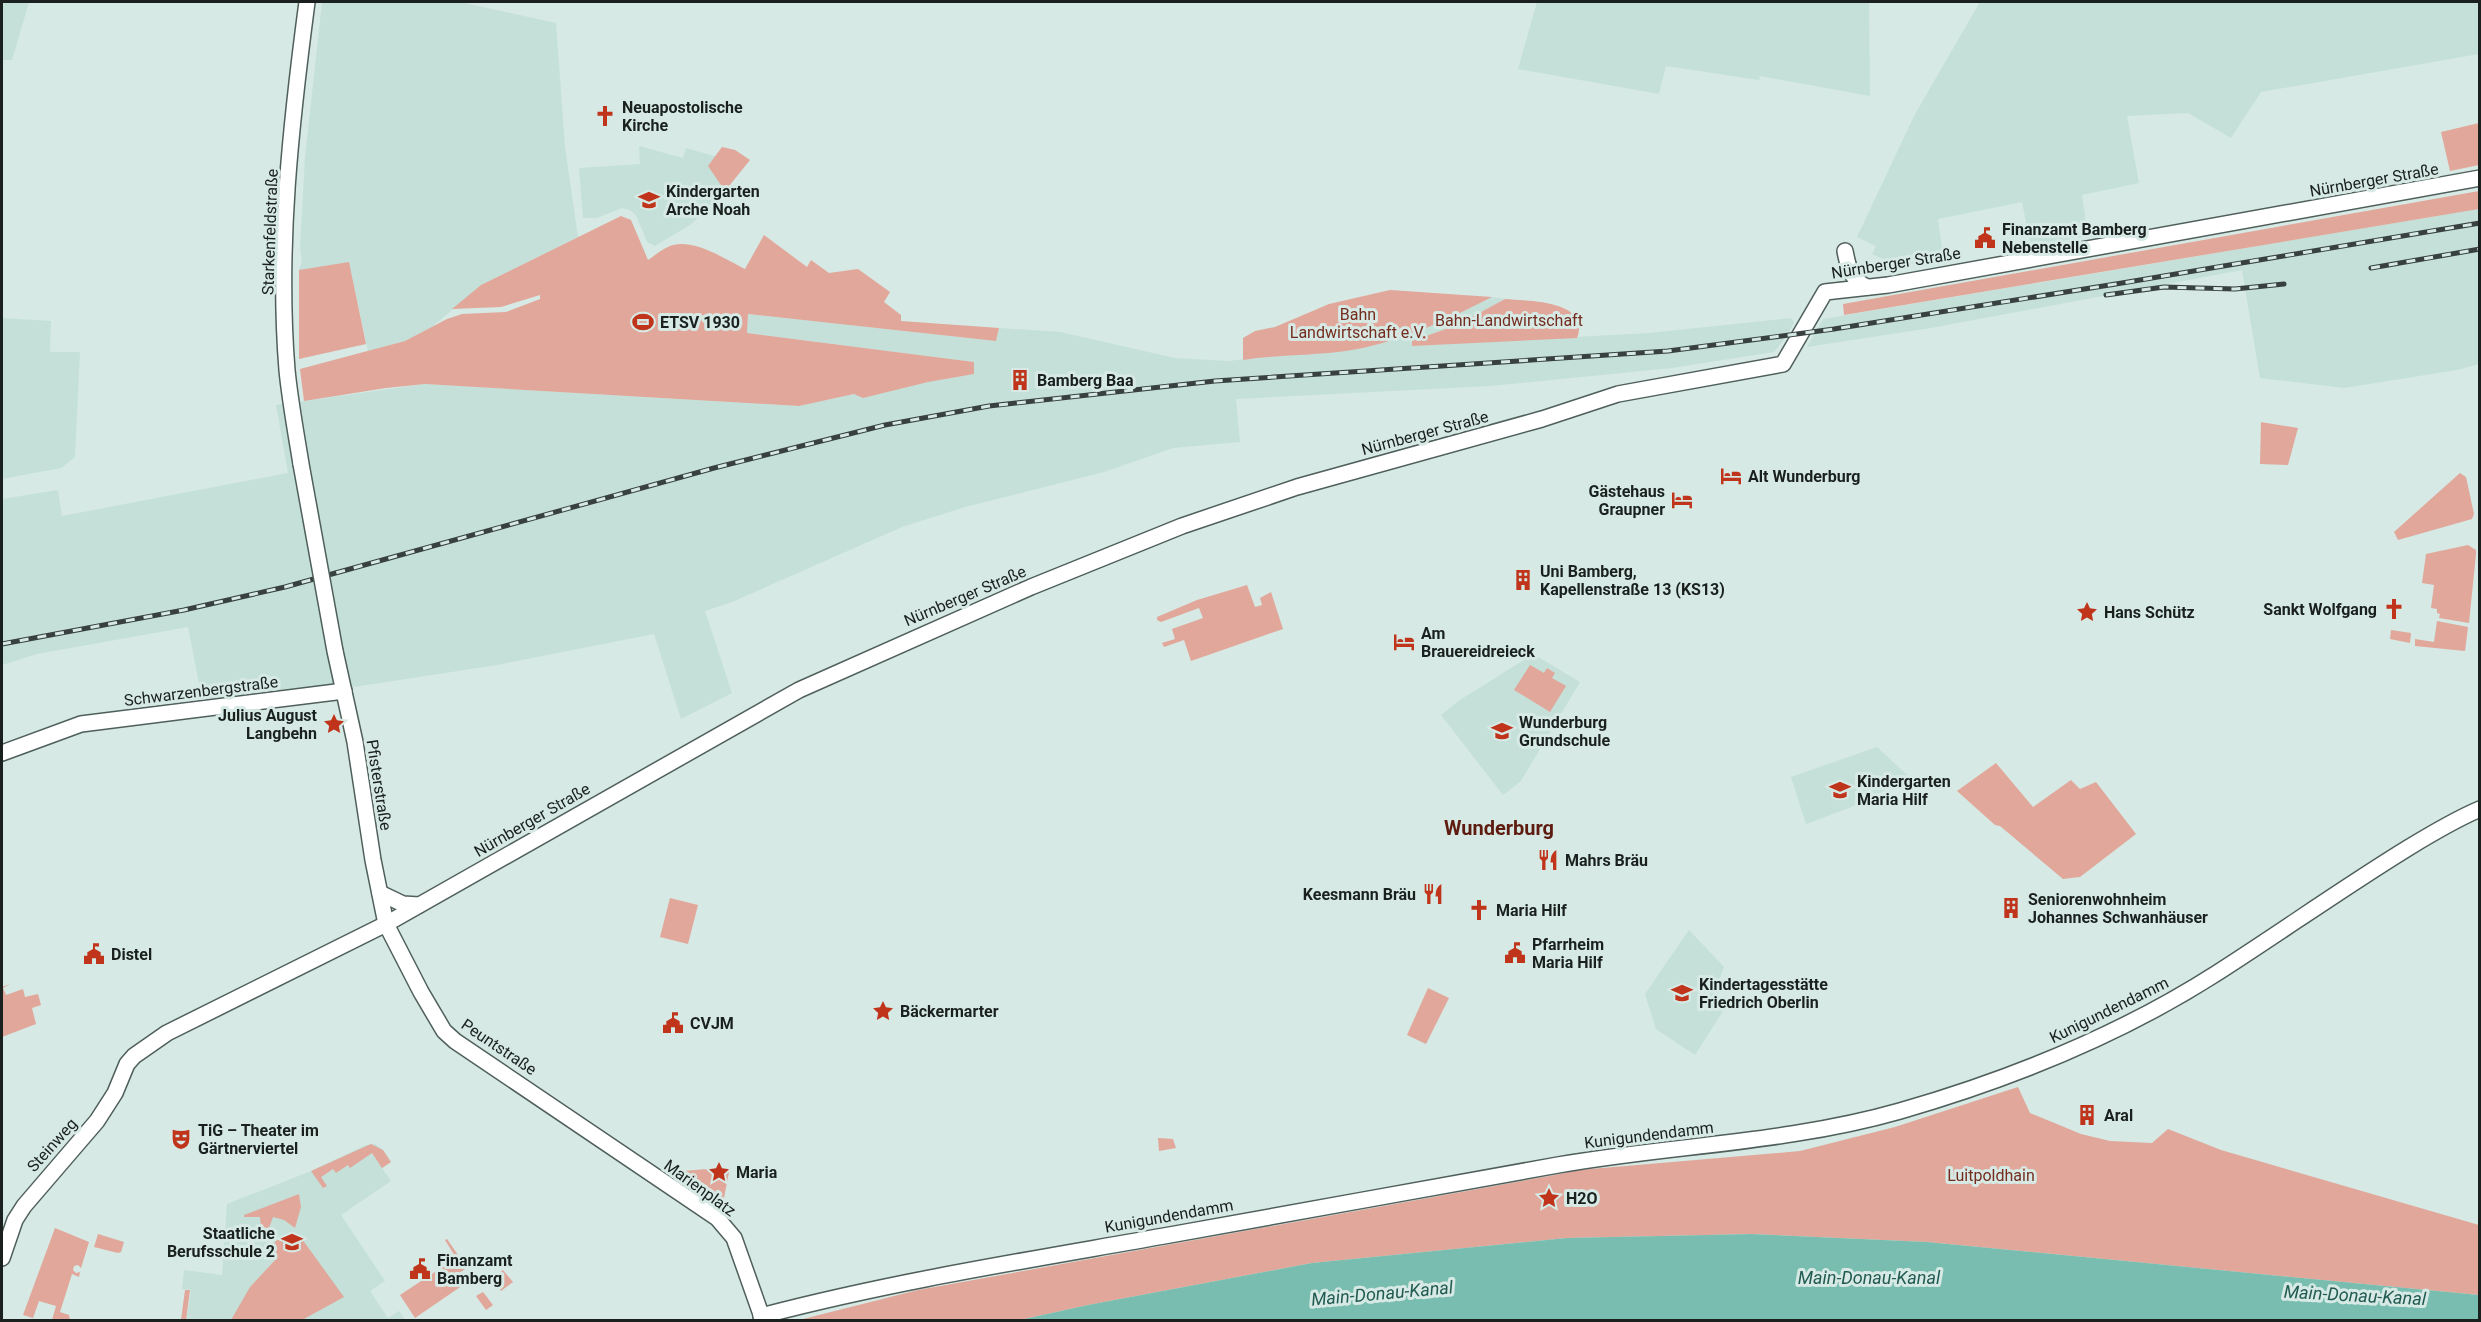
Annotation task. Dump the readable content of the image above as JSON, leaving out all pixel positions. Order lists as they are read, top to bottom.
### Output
{
  "streets": {
    "street": [
      "Nürnberger Straße",
      "Starkenfeldstraße",
      "Schwarzenbergstraße",
      "Pfisterstraße",
      "Kunigundendamm",
      "Peuntstraße",
      "Steinweg",
      "Marienplatz"
    ]
  },
  "crossings": [
    ["Nürnberger Straße", "Pfisterstraße"],
    ["Nürnberger Straße", "Peuntstraße"],
    ["Nürnberger Straße", "Steinweg"],
    ["Starkenfeldstraße", "Pfisterstraße"],
    ["Schwarzenbergstraße", "Pfisterstraße"],
    ["Pfisterstraße", "Peuntstraße"],
    ["Kunigundendamm", "Marienplatz"],
    ["Peuntstraße", "Marienplatz"]
  ],
  "districts": ["Wunderburg"],
  "water": ["Main-Donau-Kanal"],
  "parks": ["Bahn Landwirtschaft e.V.", "Bahn-Landwirtschaft", "Luitpoldhain"],
  "places": {
    "church": ["Neuapostolische Kirche", "Sankt Wolfgang", "Maria Hilf"],
    "school or university": [
      "Kindergarten Arche Noah",
      "Wunderburg Grundschule",
      "Kindergarten Maria Hilf",
      "Kindertagesstätte Friedrich Oberlin",
      "Staatliche Berufsschule 2"
    ],
    "public building": [
      "Finanzamt Bamberg Nebenstelle",
      "Pfarrheim Maria Hilf",
      "Distel",
      "CVJM",
      "Finanzamt Bamberg"
    ],
    "sports": ["ETSV 1930"],
    "building": [
      "Bamberg Baa",
      "Uni Bamberg, Kapellenstraße 13 (KS13)",
      "Seniorenwohnheim Johannes Schwanhäuser",
      "Aral"
    ],
    "hotel": ["Alt Wunderburg", "Gästehaus Graupner", "Am Brauereidreieck"],
    "place": [
      "Hans Schütz",
      "Julius August Langbehn",
      "Bäckermarter",
      "Maria",
      "H2O"
    ],
    "restaurant": ["Mahrs Bräu", "Keesmann Bräu"],
    "theatre": ["TiG – Theater im Gärtnerviertel"]
  }
}
